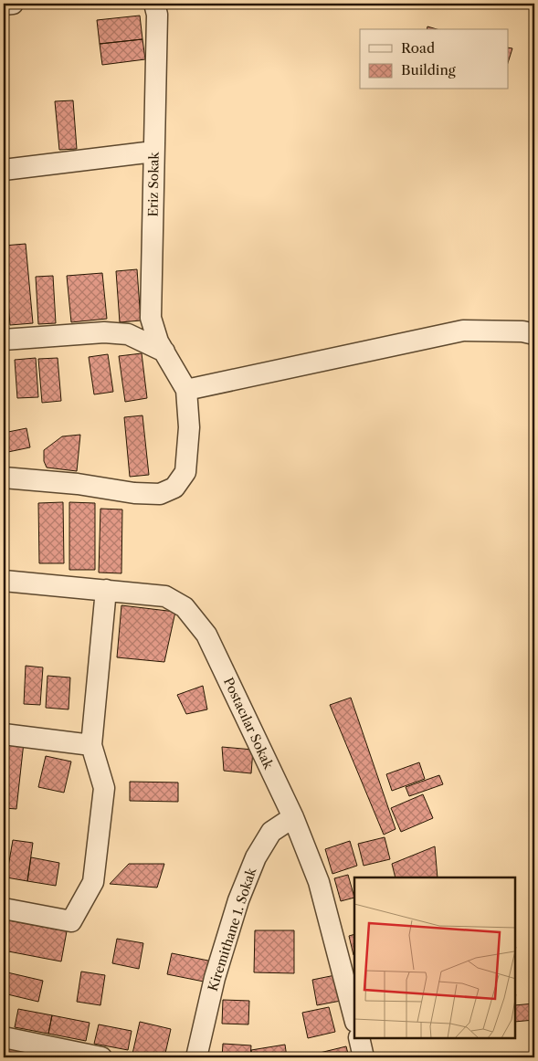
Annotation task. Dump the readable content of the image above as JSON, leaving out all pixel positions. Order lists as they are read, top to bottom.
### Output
{
  "streets": {
    "street": ["Eriz Sokak", "Postacılar Sokak", "Kiremithane 1. Sokak"]
  },
  "crossings": [
    ["Postacılar Sokak", "Kiremithane 1. Sokak"]
  ],
  "legend": ["Road", "Building"]
}
